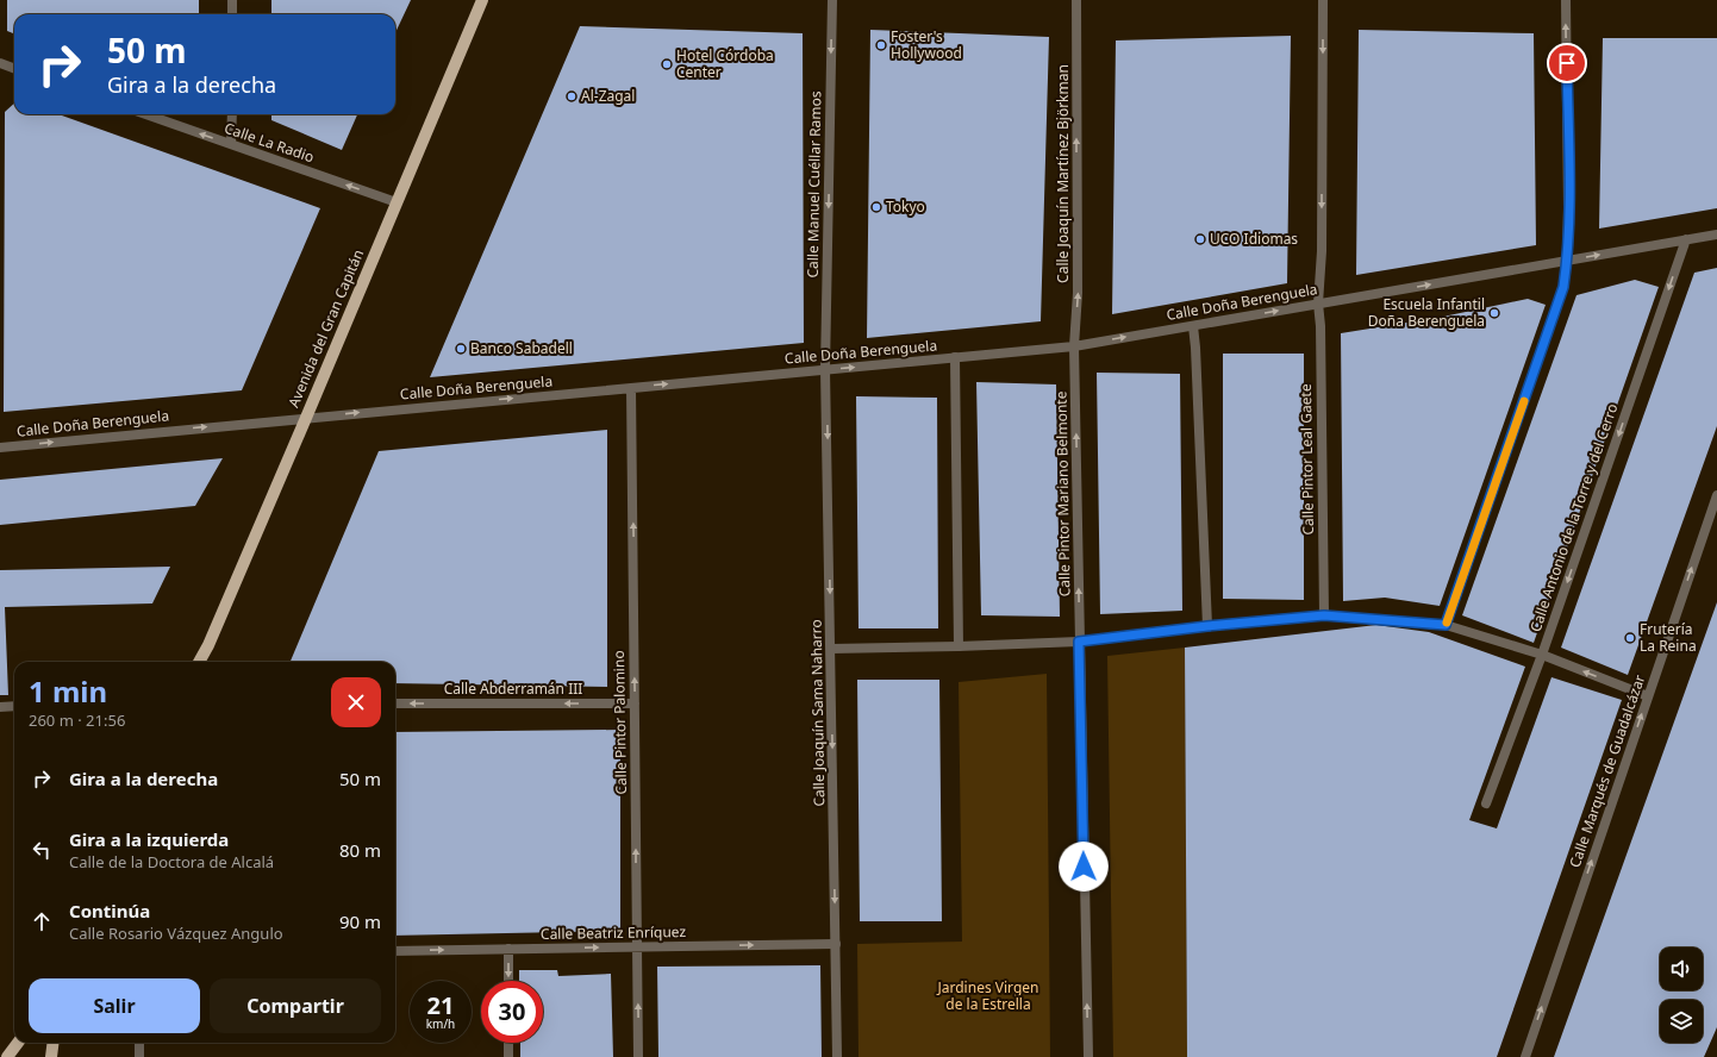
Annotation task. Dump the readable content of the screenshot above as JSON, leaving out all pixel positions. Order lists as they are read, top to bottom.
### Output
{
  "streets": {
    "main road": ["Avenida del Gran Capitán"],
    "street": [
      "Calle La Radio",
      "Calle Joaquín Martínez Björkman",
      "Calle Manuel Cuéllar Ramos",
      "Calle Doña Berenguela",
      "Calle Pintor Leal Gaete",
      "Calle Pintor Mariano Belmonte",
      "Calle Antonio de la Torre y del Cerro",
      "Calle Abderramán III",
      "Calle Joaquín Sama Naharro",
      "Calle Pintor Palomino",
      "Calle Marqués de Guadalcázar",
      "Calle Beatriz Enríquez"
    ]
  },
  "crossings": [
    ["Calle La Radio", "Avenida del Gran Capitán"],
    ["Calle Joaquín Martínez Björkman", "Calle Doña Berenguela"],
    ["Calle Joaquín Martínez Björkman", "Calle Pintor Mariano Belmonte"],
    ["Calle Manuel Cuéllar Ramos", "Calle Doña Berenguela"],
    ["Calle Manuel Cuéllar Ramos", "Calle Joaquín Sama Naharro"],
    ["Calle Doña Berenguela", "Avenida del Gran Capitán"],
    ["Calle Doña Berenguela", "Calle Pintor Leal Gaete"],
    ["Calle Doña Berenguela", "Calle Pintor Mariano Belmonte"],
    ["Calle Doña Berenguela", "Calle Antonio de la Torre y del Cerro"],
    ["Calle Doña Berenguela", "Calle Joaquín Sama Naharro"],
    ["Calle Doña Berenguela", "Calle Pintor Palomino"],
    ["Calle Abderramán III", "Calle Pintor Palomino"],
    ["Calle Joaquín Sama Naharro", "Calle Beatriz Enríquez"],
    ["Calle Pintor Palomino", "Calle Beatriz Enríquez"]
  ],
  "one_way": [
    "Calle La Radio",
    "Calle Joaquín Martínez Björkman",
    "Calle Manuel Cuéllar Ramos",
    "Calle Doña Berenguela",
    "Calle Pintor Leal Gaete",
    "Calle Pintor Mariano Belmonte",
    "Calle Antonio de la Torre y del Cerro",
    "Calle Abderramán III",
    "Calle Joaquín Sama Naharro",
    "Calle Pintor Palomino",
    "Calle Marqués de Guadalcázar",
    "Calle Beatriz Enríquez"
  ],
  "parks": ["Jardines Virgen de la Estrella"],
  "places": [
    "Foster's Hollywood",
    "Hotel Córdoba Center",
    "Al-Zagal",
    "Tokyo",
    "UCO Idiomas",
    "Escuela Infantil Doña Berenguela",
    "Banco Sabadell",
    "Frutería La Reina"
  ],
  "page": {
    "turn": ["50 m", "Gira a la derecha"],
    "heading": ["1 min", "260 m · 21:56"],
    "list": [
      {
        "name": "Gira a la derecha",
        "value": "50 m"
      },
      {
        "name": "Gira a la izquierda",
        "note": "Calle de la Doctora de Alcalá",
        "value": "80 m"
      },
      {
        "name": "Continúa",
        "note": "Calle Rosario Vázquez Angulo",
        "value": "90 m"
      }
    ],
    "buttons": ["Salir", "Compartir"],
    "speed": "21 km/h",
    "limit": "30"
  }
}
